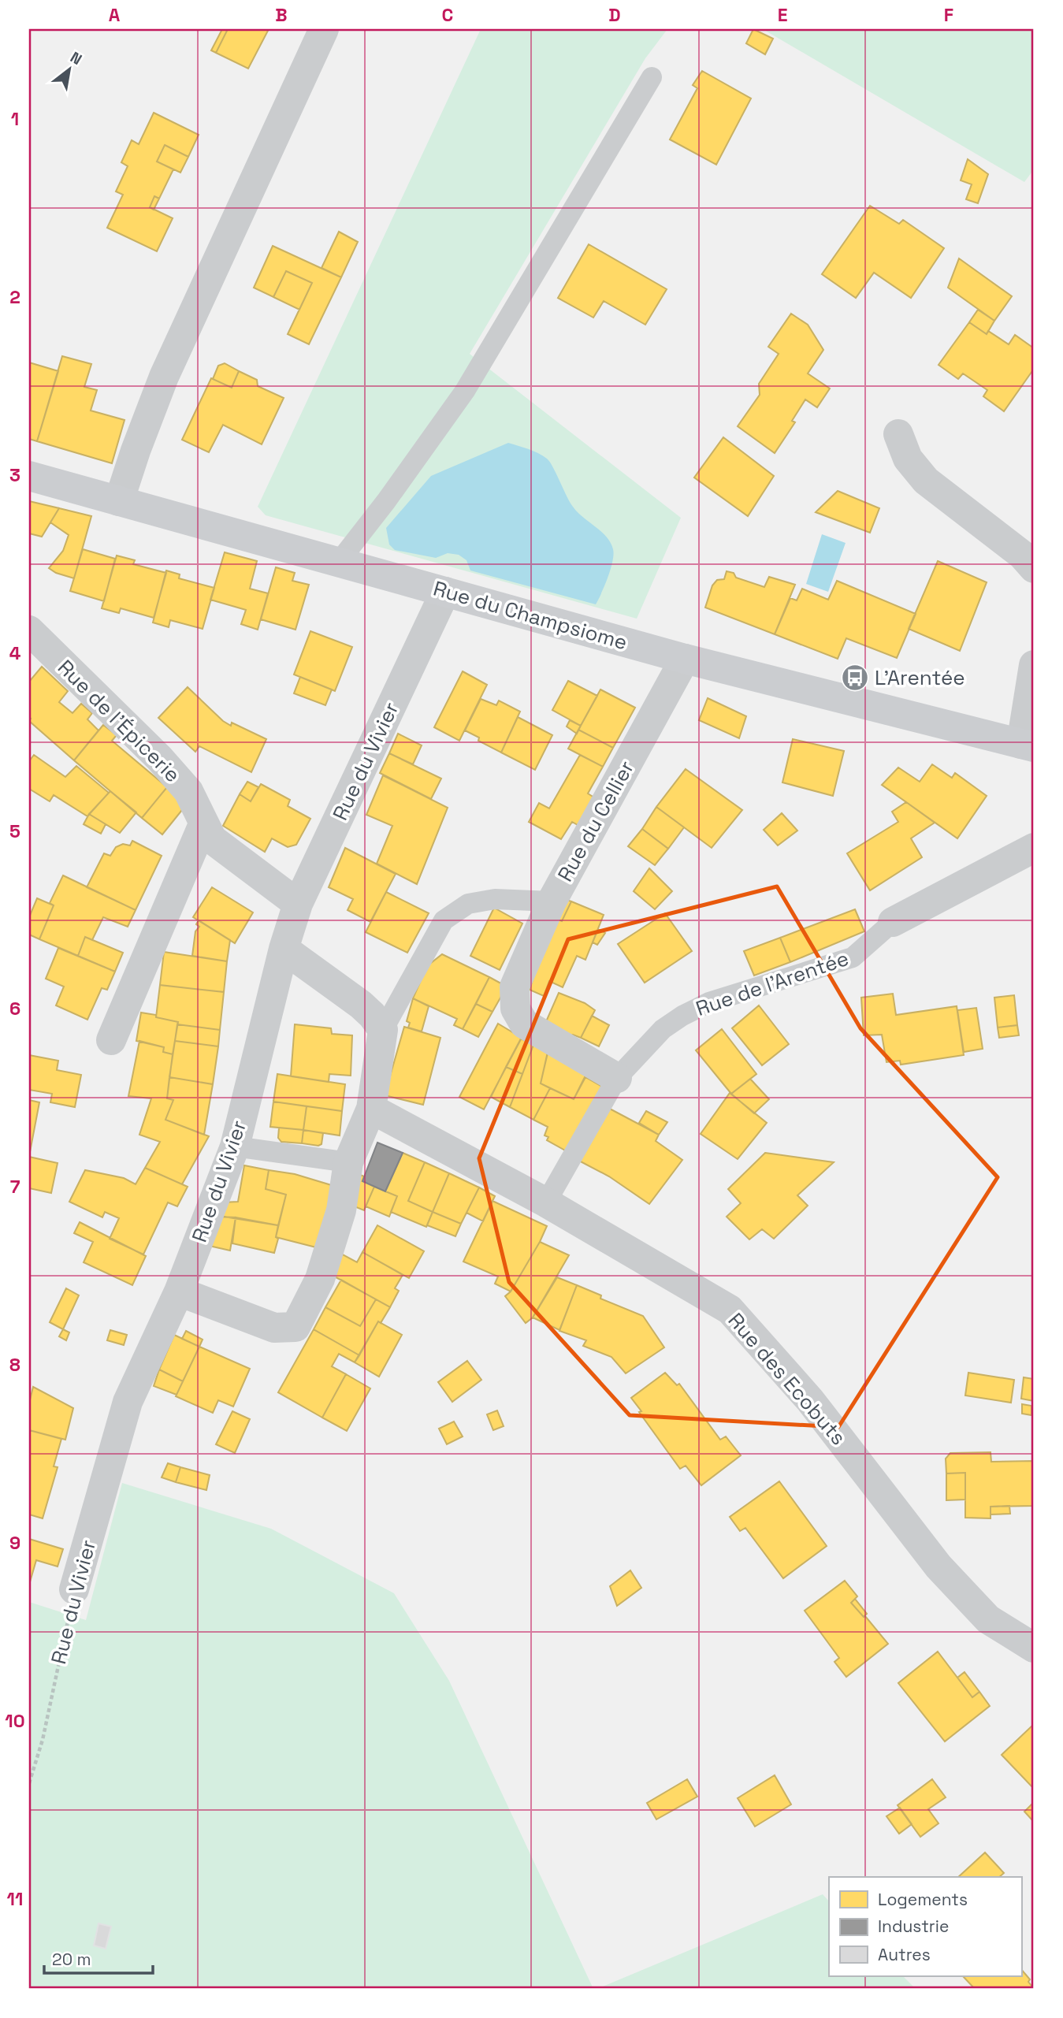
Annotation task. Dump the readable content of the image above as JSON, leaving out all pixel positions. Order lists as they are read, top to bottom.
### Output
{
  "streets": {
    "street": [
      "Rue du Champsiome",
      "Rue de l'Épicerie",
      "Rue du Vivier",
      "Rue du Cellier",
      "Rue de l'Arentée",
      "Rue des Ecobuts"
    ]
  },
  "crossings": [
    ["Rue du Champsiome", "Rue du Vivier"],
    ["Rue du Champsiome", "Rue du Cellier"],
    ["Rue de l'Épicerie", "Rue du Vivier"],
    ["Rue du Cellier", "Rue de l'Arentée"],
    ["Rue de l'Arentée", "Rue des Ecobuts"]
  ],
  "places": {
    "bus stop": ["L'Arentée"]
  },
  "legend": ["Logements", "Industrie", "Autres"],
  "scale_bar": "20 m",
  "north": "top right",
  "grid": {
    "columns": [
      "A",
      "B",
      "C",
      "D",
      "E",
      "F"
    ],
    "rows": [
      "1",
      "2",
      "3",
      "4",
      "5",
      "6",
      "7",
      "8",
      "9",
      "10",
      "11"
    ]
  }
}
